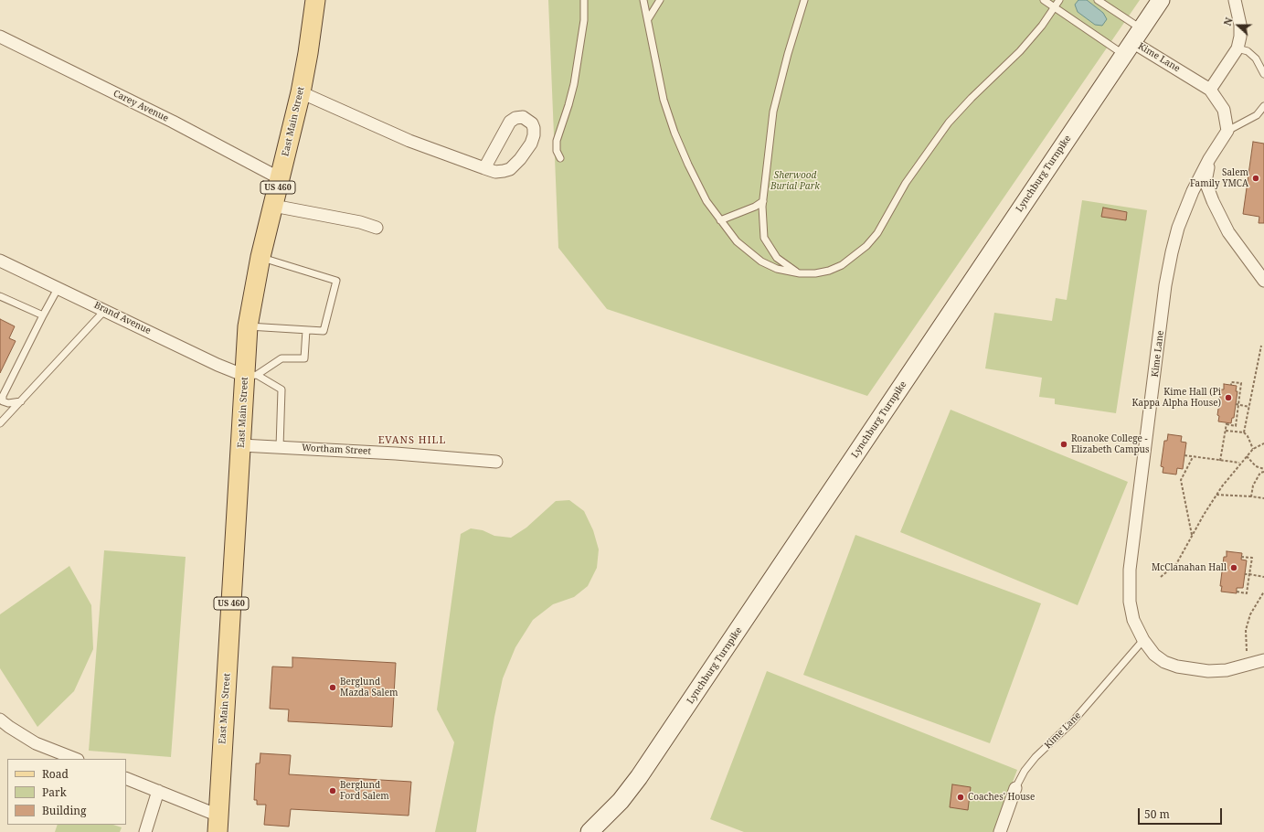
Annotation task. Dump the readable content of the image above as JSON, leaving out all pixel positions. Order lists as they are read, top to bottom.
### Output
{
  "streets": {
    "main road": ["East Main Street", "US 460"],
    "street": [
      "Kime Lane",
      "Carey Avenue",
      "Lynchburg Turnpike",
      "Brand Avenue",
      "Wortham Street"
    ]
  },
  "crossings": [
    ["Kime Lane", "Lynchburg Turnpike"],
    ["Carey Avenue", "East Main Street"],
    ["East Main Street", "Brand Avenue"],
    ["East Main Street", "Wortham Street"]
  ],
  "districts": ["EVANS HILL"],
  "parks": ["Sherwood Burial Park"],
  "places": [
    "Salem Family YMCA",
    "Kime Hall (Pi Kappa Alpha House)",
    "Roanoke College - Elizabeth Campus",
    "McClanahan Hall",
    "Berglund Mazda Salem",
    "Berglund Ford Salem",
    "Coaches' House"
  ],
  "legend": ["Road", "Park", "Building"],
  "scale_bar": "50 m",
  "north": "left"
}
